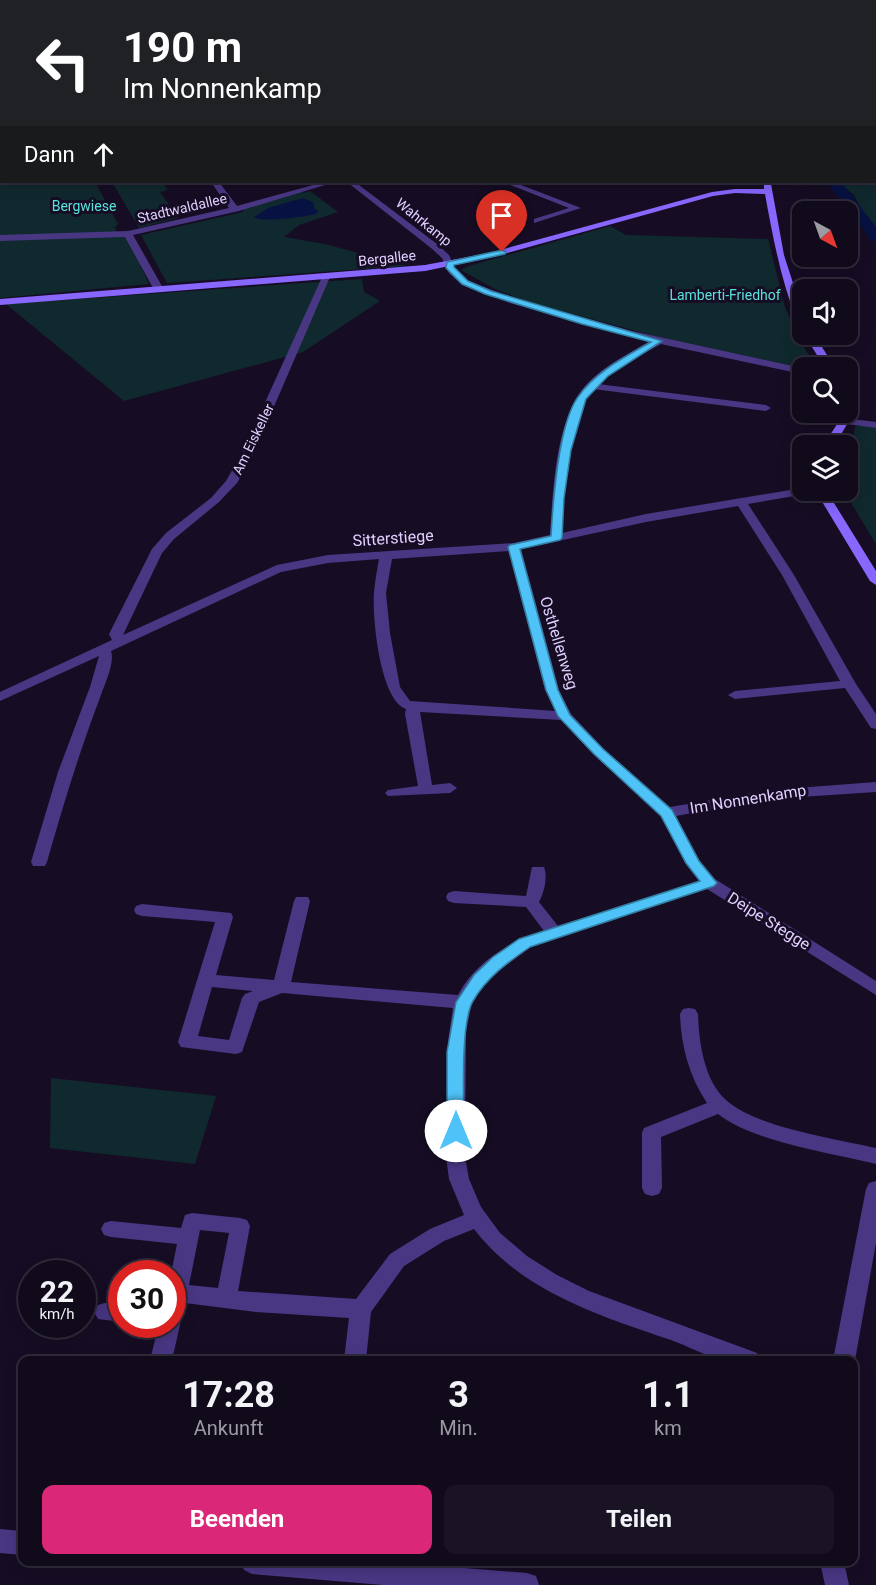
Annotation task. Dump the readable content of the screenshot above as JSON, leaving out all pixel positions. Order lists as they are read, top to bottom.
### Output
{
  "streets": {
    "street": [
      "Stadtwaldallee",
      "Wahrkamp",
      "Bergallee",
      "Am Eiskeller",
      "Sitterstiege",
      "Osthellenweg",
      "Im Nonnenkamp",
      "Deipe Stegge"
    ]
  },
  "crossings": [
    ["Wahrkamp", "Bergallee"],
    ["Bergallee", "Am Eiskeller"],
    ["Am Eiskeller", "Sitterstiege"],
    ["Sitterstiege", "Osthellenweg"],
    ["Osthellenweg", "Im Nonnenkamp"],
    ["Im Nonnenkamp", "Deipe Stegge"]
  ],
  "parks": ["Bergwiese", "Lamberti-Friedhof"],
  "north": "bottom right",
  "page": {
    "turn": ["190 m", "Im Nonnenkamp"],
    "then": "Dann",
    "speed": "22 km/h",
    "limit": "30",
    "eta": [
      "17:28",
      "Ankunft",
      "3",
      "Min.",
      "1.1",
      "km"
    ],
    "buttons": ["Beenden", "Teilen"]
  }
}
